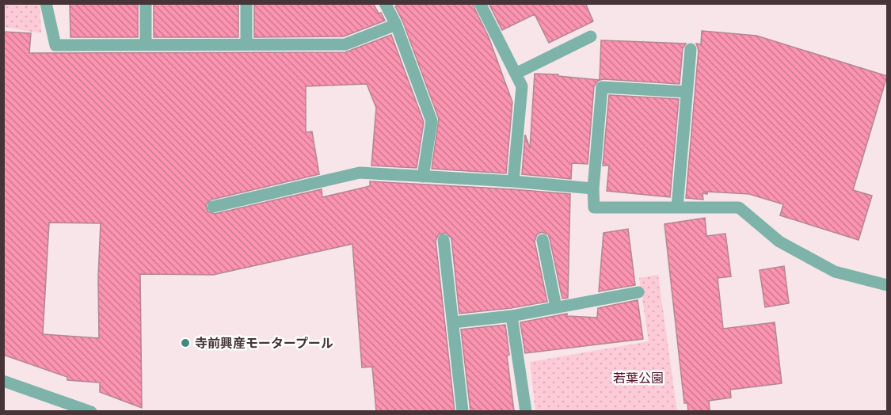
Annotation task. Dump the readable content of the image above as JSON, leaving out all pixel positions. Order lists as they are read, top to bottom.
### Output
{
  "parks": ["若葉公園"],
  "places": ["寺前興産モータープール"]
}
